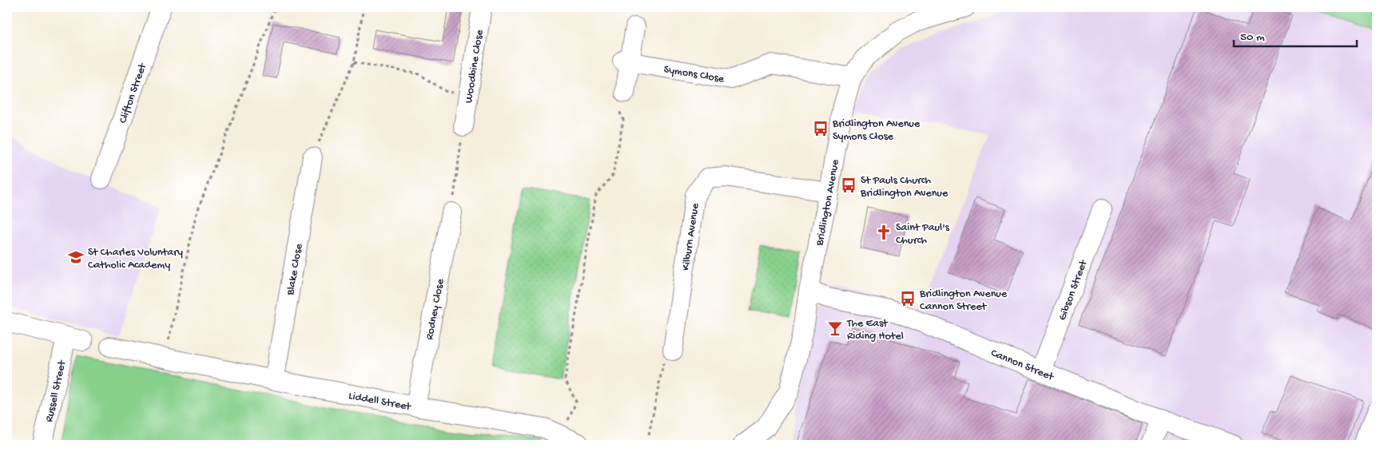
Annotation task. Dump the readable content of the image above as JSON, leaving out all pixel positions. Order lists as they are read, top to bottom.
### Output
{
  "streets": {
    "street": [
      "Woodbine Close",
      "Symons Close",
      "Clifton Street",
      "Bridlington Avenue",
      "Kilburn Avenue",
      "Blake Close",
      "Gibson Street",
      "Rodney Close",
      "Cannon Street",
      "Russell Street",
      "Liddell Street"
    ]
  },
  "crossings": [
    ["Symons Close", "Bridlington Avenue"],
    ["Bridlington Avenue", "Kilburn Avenue"],
    ["Bridlington Avenue", "Cannon Street"],
    ["Blake Close", "Liddell Street"],
    ["Gibson Street", "Cannon Street"],
    ["Rodney Close", "Liddell Street"]
  ],
  "places": {
    "bus stop": ["Bridlington Avenue Symons Close", "St Pauls Church Bridlington Avenue", "Bridlington Avenue Cannon Street"],
    "church": ["Saint Paul's Church"],
    "school or university": ["St Charles Voluntary Catholic Academy"],
    "bar": ["The East Riding Hotel"]
  },
  "scale_bar": "50 m"
}
